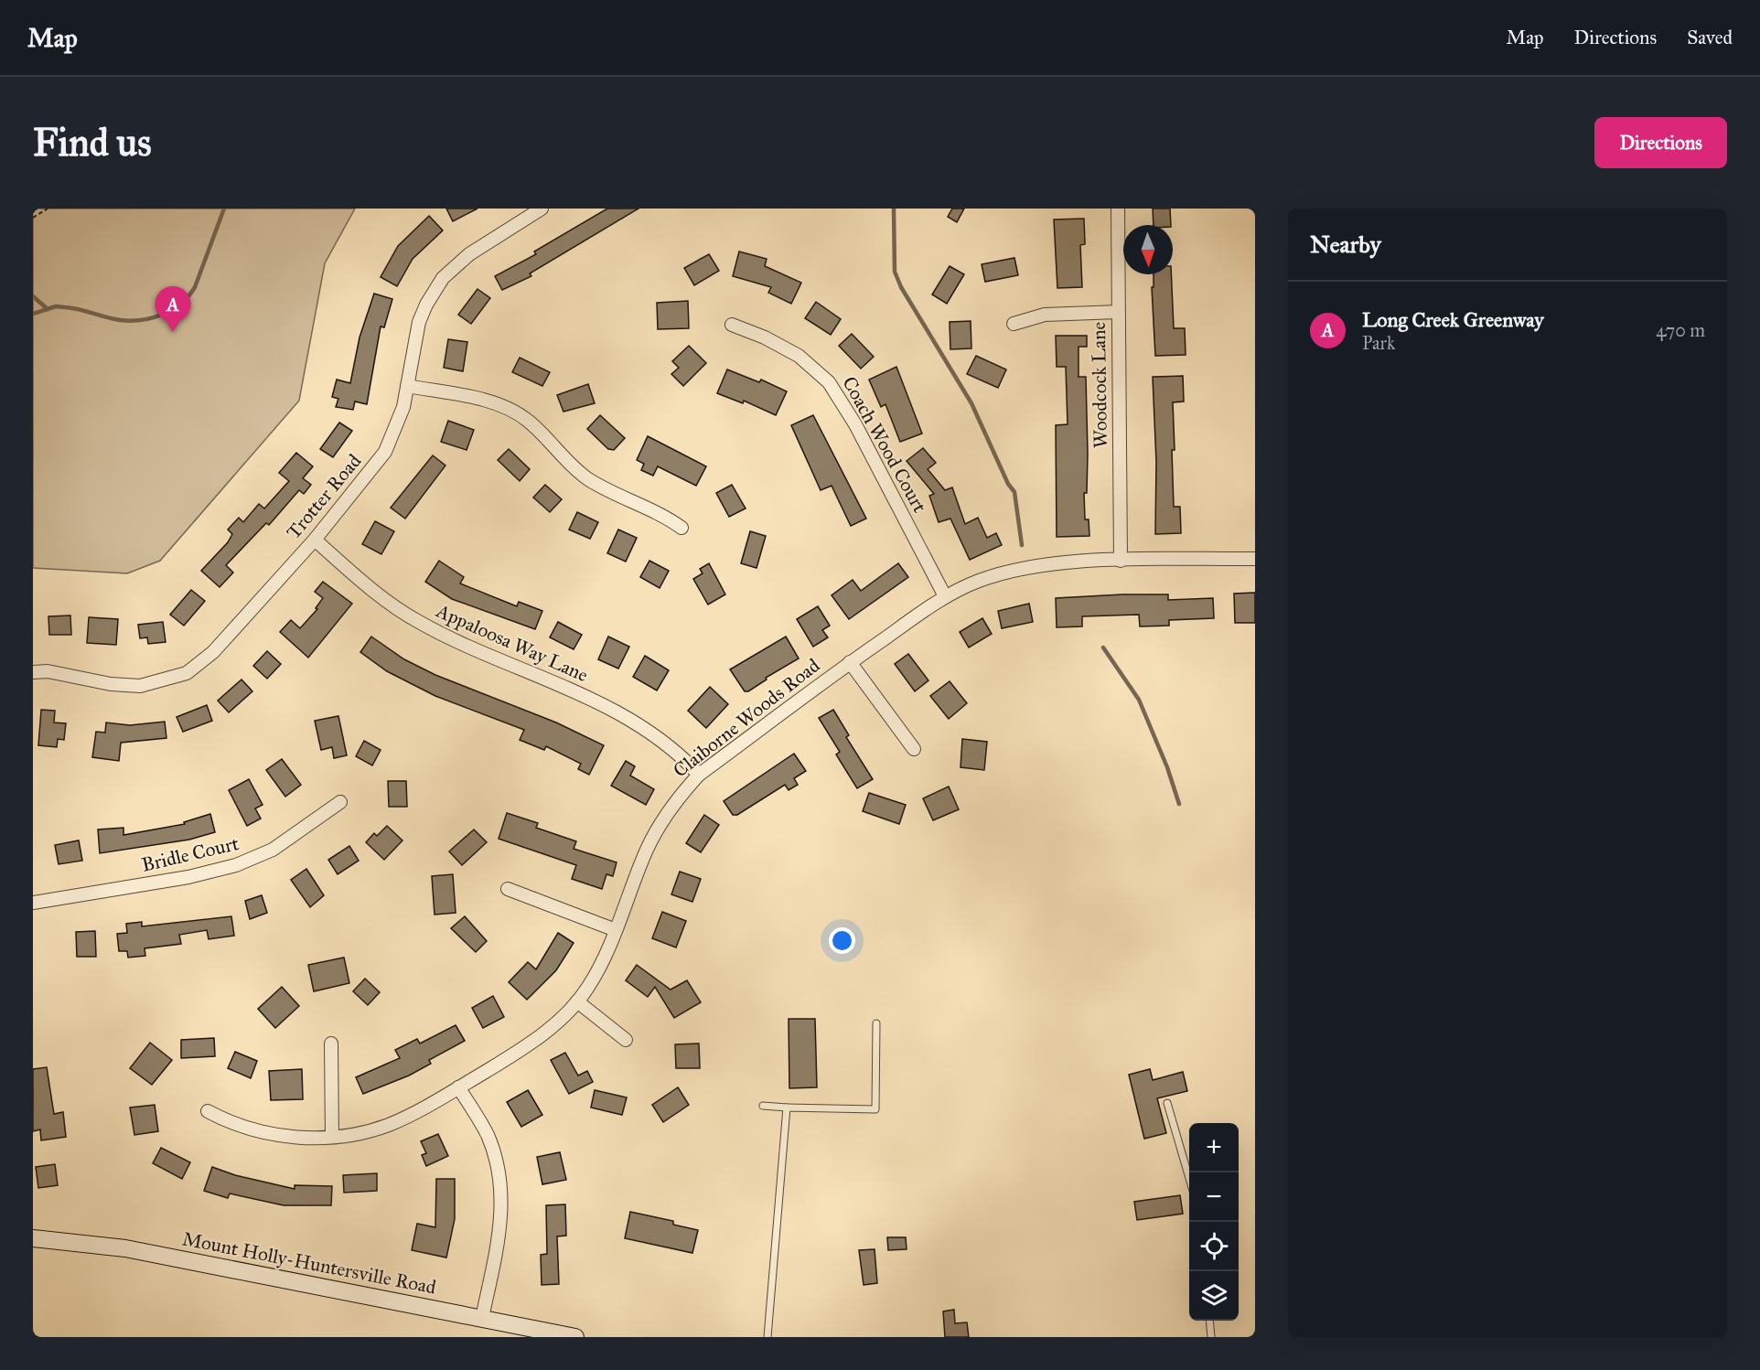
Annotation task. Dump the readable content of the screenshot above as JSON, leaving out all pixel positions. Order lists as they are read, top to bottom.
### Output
{
  "streets": {
    "main road": ["Mount Holly-Huntersville Road"],
    "street": [
      "Woodcock Lane",
      "Coach Wood Court",
      "Trotter Road",
      "Appaloosa Way Lane",
      "Claiborne Woods Road",
      "Bridle Court"
    ]
  },
  "crossings": [
    ["Woodcock Lane", "Claiborne Woods Road"],
    ["Coach Wood Court", "Claiborne Woods Road"],
    ["Trotter Road", "Appaloosa Way Lane"],
    ["Appaloosa Way Lane", "Claiborne Woods Road"]
  ],
  "north": "bottom",
  "page": {
    "header": "Map",
    "nav": ["Map", "Directions", "Saved"],
    "buttons": "Directions",
    "title": "Find us",
    "heading": "Nearby",
    "list": [
      {
        "mark": "A",
        "name": "Long Creek Greenway",
        "note": "Park",
        "value": "470 m"
      }
    ],
    "pins": "A",
    "map_buttons": ["+", "−"]
  }
}
